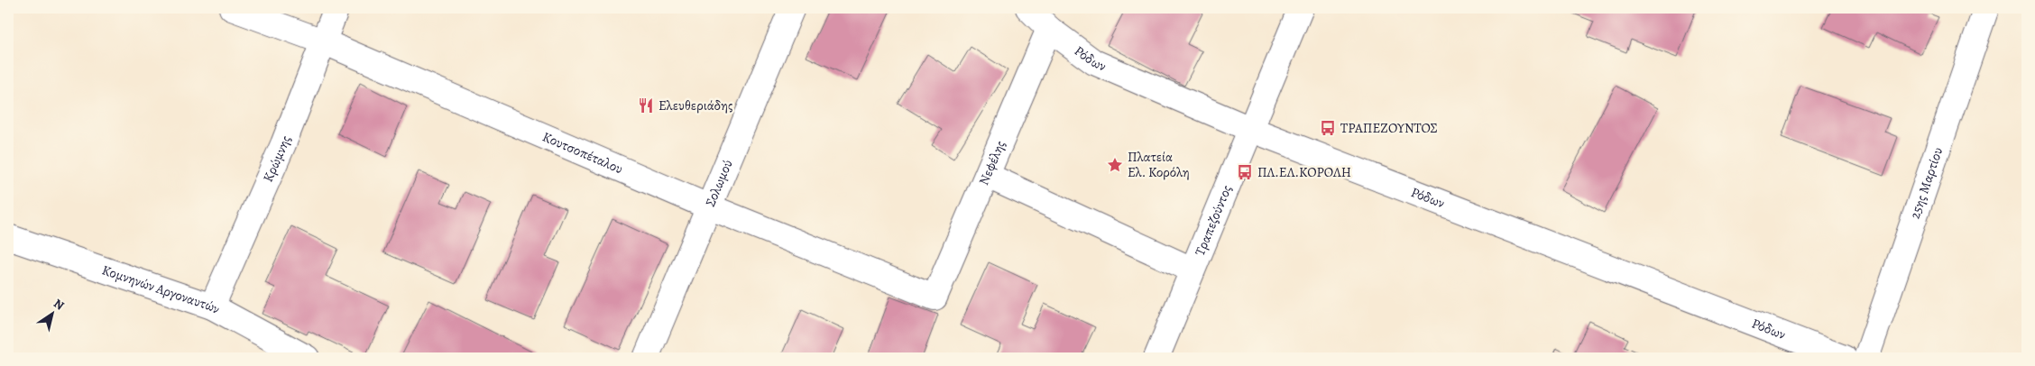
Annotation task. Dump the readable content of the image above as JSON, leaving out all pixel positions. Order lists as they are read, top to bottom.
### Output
{
  "streets": {
    "street": [
      "Ρόδων",
      "Κουτσοπέταλου",
      "Κρώμνης",
      "Νεφέλης",
      "Σολωμού",
      "25ης Μαρτίου",
      "Τραπεζούντος",
      "Κομνηνών Αργοναυτών"
    ]
  },
  "crossings": [
    ["Ρόδων", "Νεφέλης"],
    ["Ρόδων", "Τραπεζούντος"],
    ["Κουτσοπέταλου", "Κρώμνης"],
    ["Κουτσοπέταλου", "Νεφέλης"],
    ["Κουτσοπέταλου", "Σολωμού"],
    ["Κρώμνης", "Κομνηνών Αργοναυτών"]
  ],
  "places": {
    "restaurant": ["Ελευθεριάδης"],
    "bus stop": ["ΤΡΑΠΕΖΟΥΝΤΟΣ", "ΠΛ.ΕΛ.ΚΟΡΟΛΗ"],
    "place": ["Πλατεία Ελ. Κορόλη"]
  },
  "north": "top right"
}
